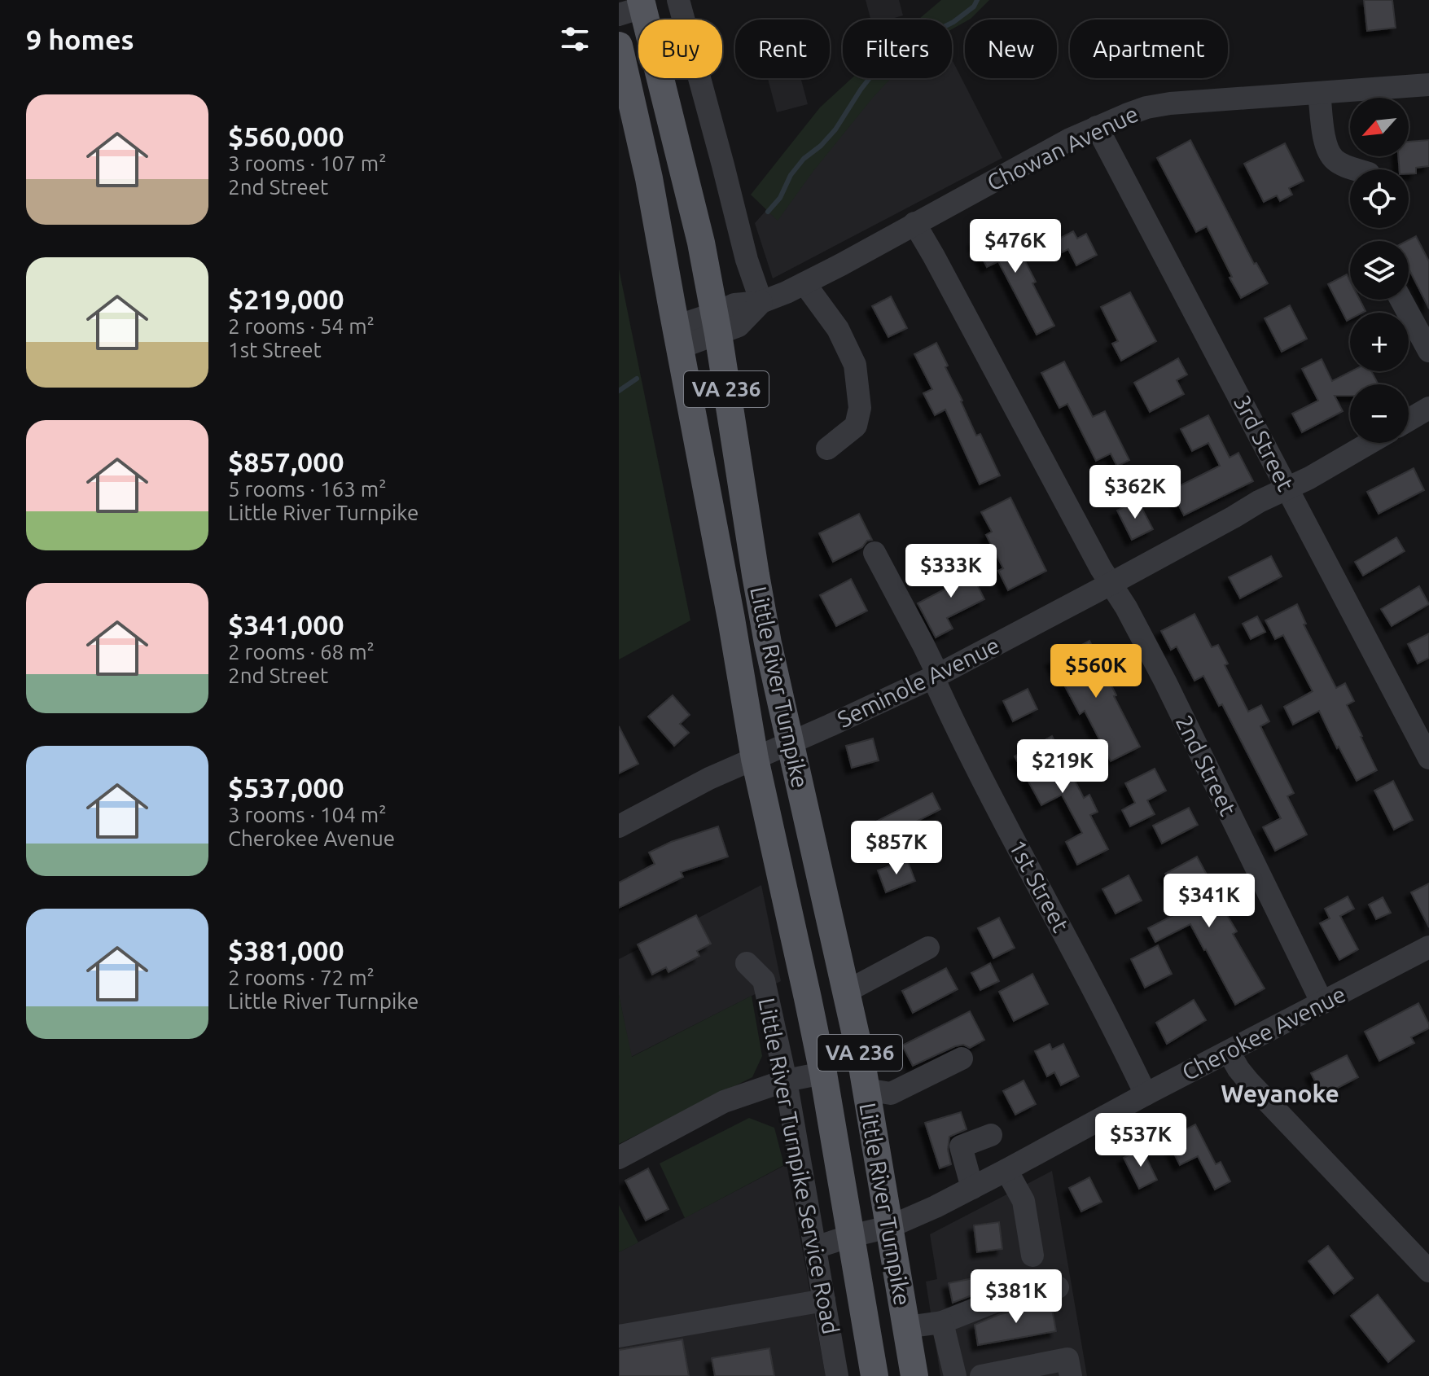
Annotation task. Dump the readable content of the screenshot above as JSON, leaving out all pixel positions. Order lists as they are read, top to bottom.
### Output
{
  "streets": {
    "main road": ["VA 236", "Little River Turnpike"],
    "street": [
      "Chowan Avenue",
      "3rd Street",
      "Seminole Avenue",
      "2nd Street",
      "1st Street",
      "Cherokee Avenue",
      "Little River Turnpike Service Road"
    ]
  },
  "crossings": [
    ["Chowan Avenue", "3rd Street"],
    ["Chowan Avenue", "Little River Turnpike"],
    ["Chowan Avenue", "2nd Street"],
    ["3rd Street", "Seminole Avenue"],
    ["Seminole Avenue", "Little River Turnpike"],
    ["Seminole Avenue", "2nd Street"],
    ["Seminole Avenue", "1st Street"],
    ["Little River Turnpike", "Cherokee Avenue"],
    ["2nd Street", "Cherokee Avenue"],
    ["1st Street", "Cherokee Avenue"],
    ["Cherokee Avenue", "Little River Turnpike Service Road"]
  ],
  "districts": ["Weyanoke"],
  "north": "bottom left",
  "page": {
    "heading": "9 homes",
    "chip": [
      "Buy",
      "Rent",
      "Filters",
      "New",
      "Apartment"
    ],
    "list": [
      {
        "name": "$560,000",
        "note": "3 rooms · 107 m² · 2nd Street"
      },
      {
        "name": "$219,000",
        "note": "2 rooms · 54 m² · 1st Street"
      },
      {
        "name": "$857,000",
        "note": "5 rooms · 163 m² · Little River Turnpike"
      },
      {
        "name": "$341,000",
        "note": "2 rooms · 68 m² · 2nd Street"
      },
      {
        "name": "$537,000",
        "note": "3 rooms · 104 m² · Cherokee Avenue"
      },
      {
        "name": "$381,000",
        "note": "2 rooms · 72 m² · Little River Turnpike"
      }
    ],
    "map_buttons": ["+", "−"],
    "price": [
      "$476K",
      "$362K",
      "$333K",
      "$560K",
      "$219K",
      "$857K",
      "$341K",
      "$537K",
      "$381K"
    ]
  }
}
